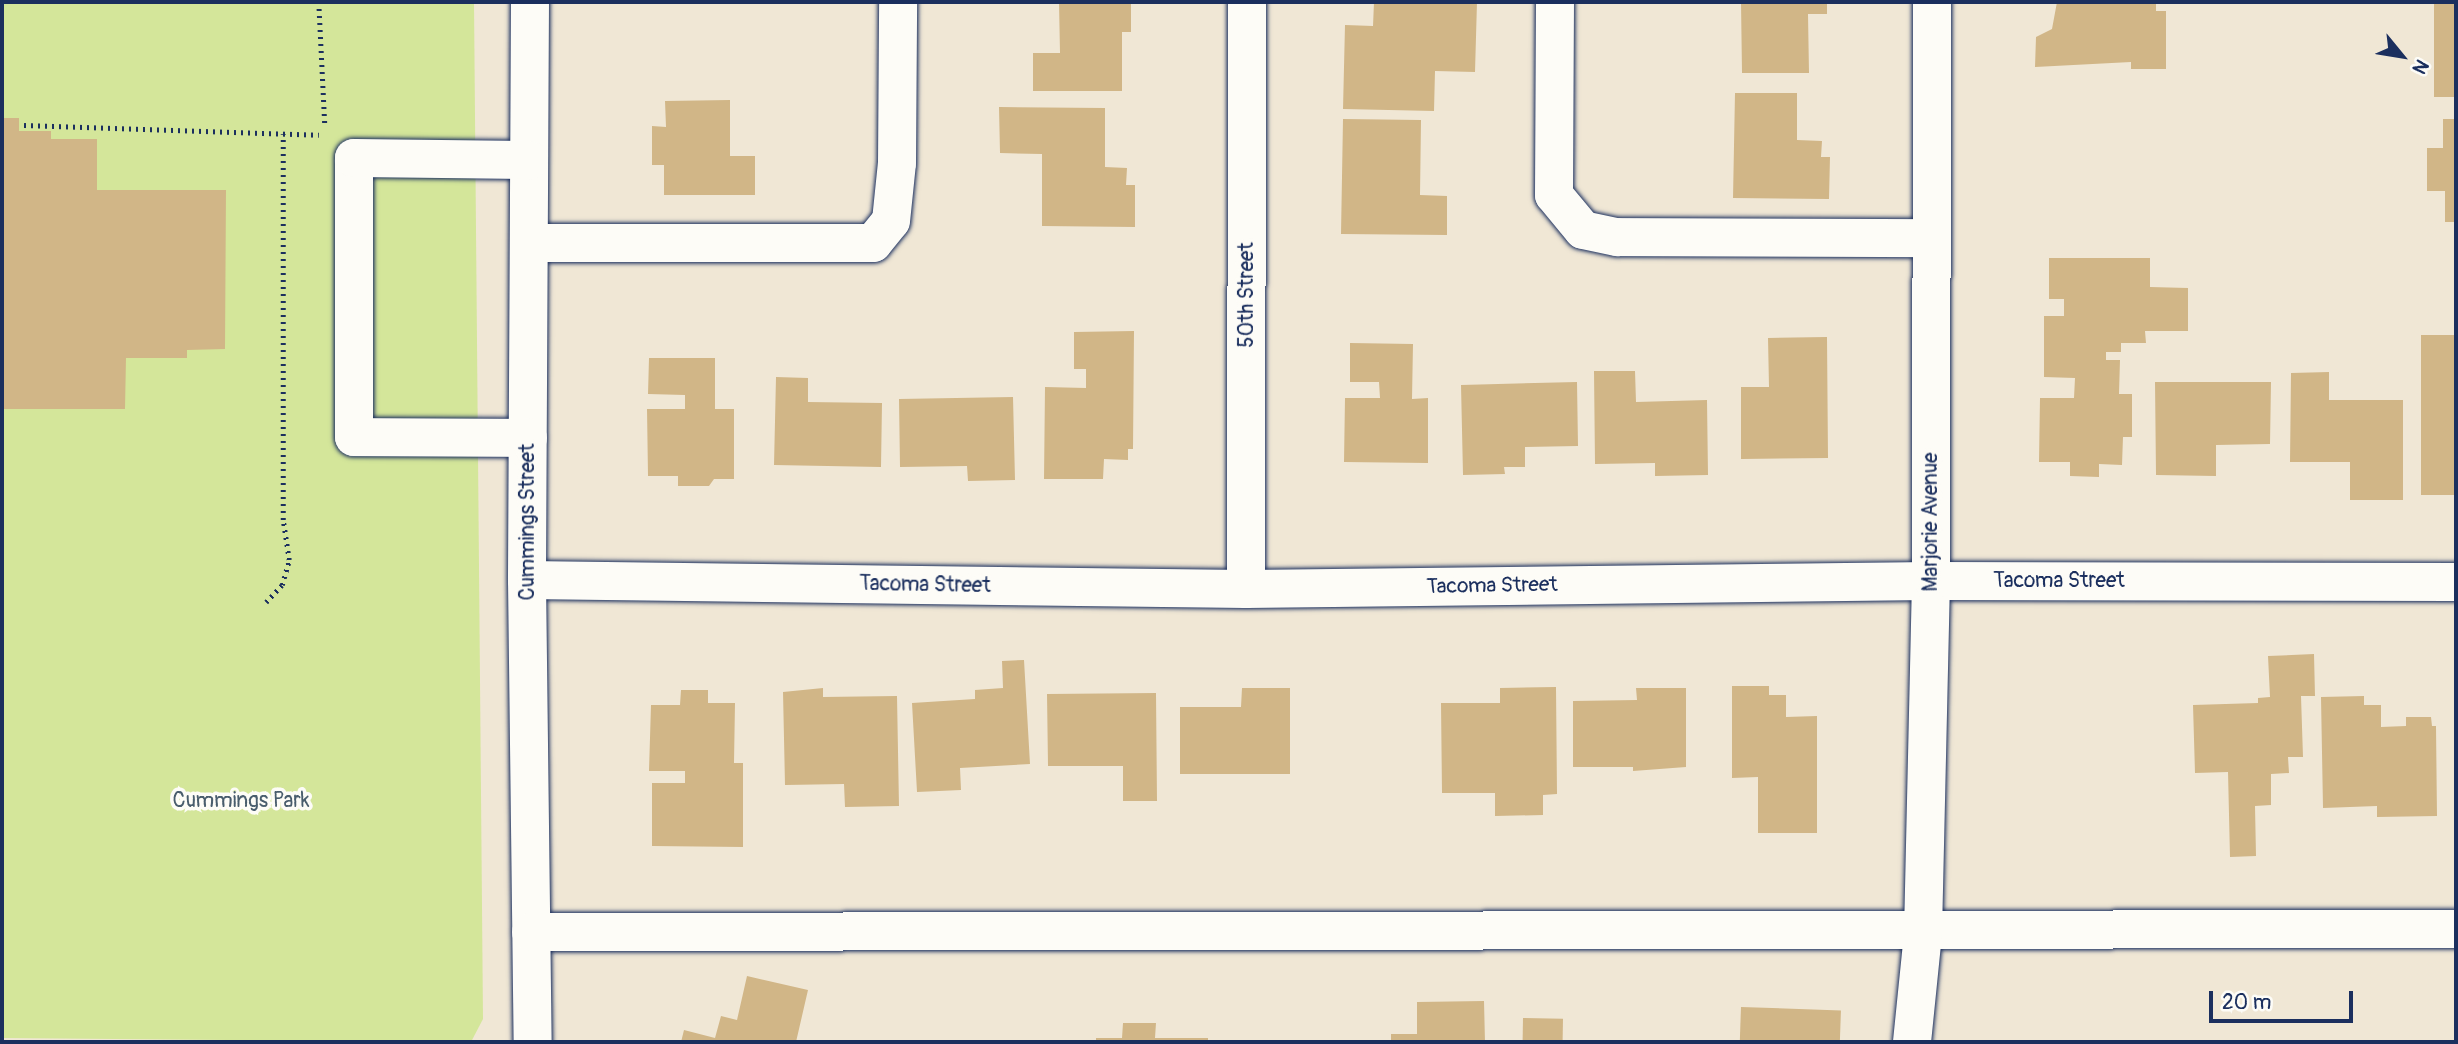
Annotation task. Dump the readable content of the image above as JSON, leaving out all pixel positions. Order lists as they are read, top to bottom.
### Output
{
  "streets": {
    "street": [
      "50th Street",
      "Cummings Street",
      "Marjorie Avenue",
      "Tacoma Street"
    ]
  },
  "crossings": [
    ["50th Street", "Tacoma Street"],
    ["Cummings Street", "Tacoma Street"],
    ["Marjorie Avenue", "Tacoma Street"]
  ],
  "parks": ["Cummings Park"],
  "scale_bar": "20 m",
  "north": "bottom right"
}
